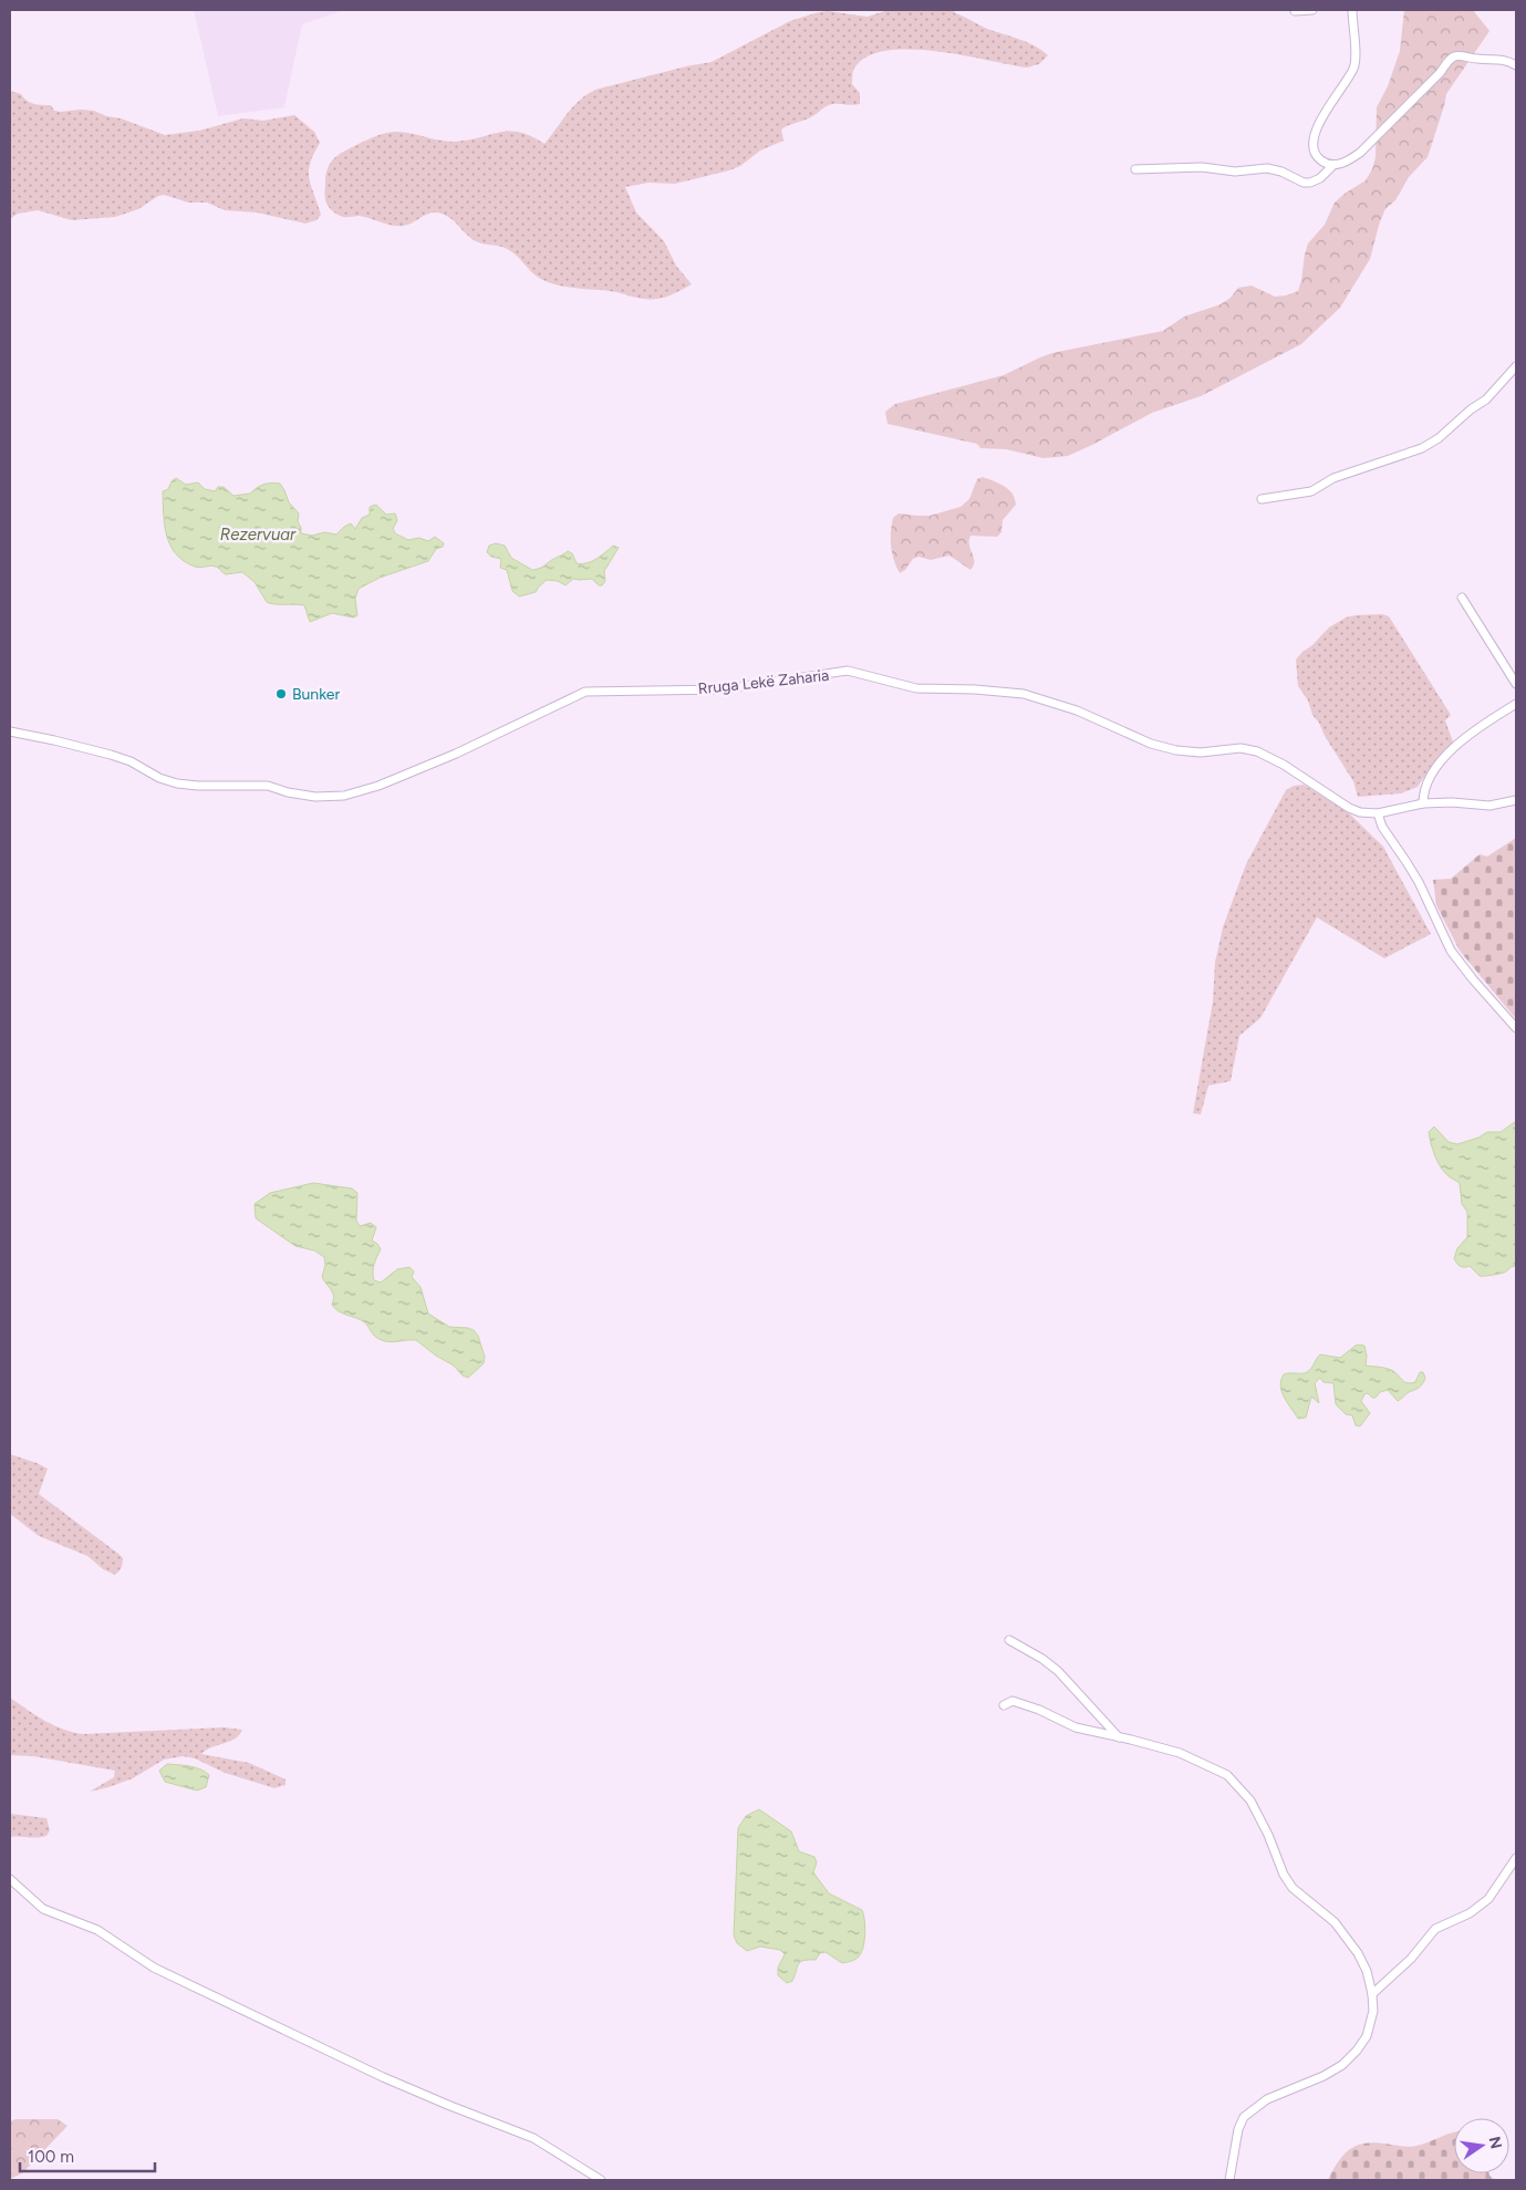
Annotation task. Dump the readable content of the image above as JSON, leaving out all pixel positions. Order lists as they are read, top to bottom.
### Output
{
  "streets": {
    "street": ["Rruga Lekë Zaharia"]
  },
  "water": ["Rezervuar"],
  "places": ["Bunker"],
  "scale_bar": "100 m",
  "north": "right"
}
